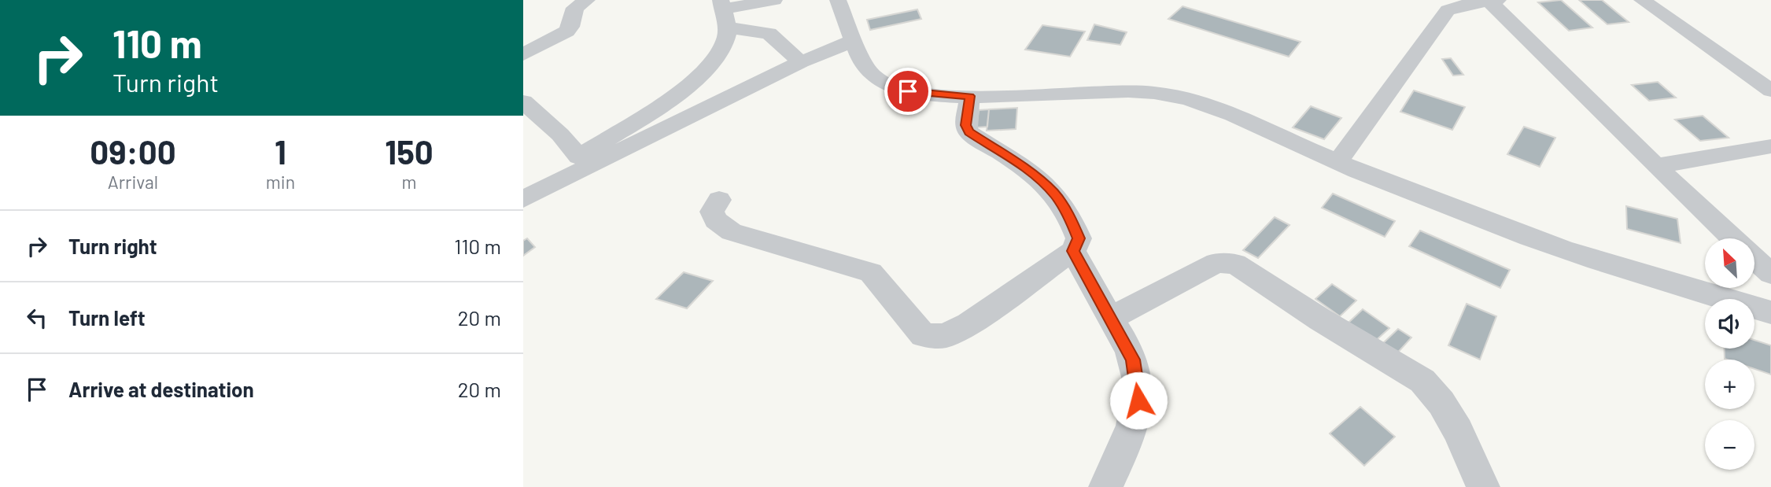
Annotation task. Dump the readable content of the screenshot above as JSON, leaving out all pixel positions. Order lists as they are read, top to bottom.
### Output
{
  "north": "top left",
  "page": {
    "turn": ["110 m", "Turn right"],
    "eta": [
      "09:00",
      "Arrival",
      "1",
      "min",
      "150",
      "m"
    ],
    "list": [
      {
        "name": "Turn right",
        "value": "110 m"
      },
      {
        "name": "Turn left",
        "value": "20 m"
      },
      {
        "name": "Arrive at destination",
        "value": "20 m"
      }
    ],
    "map_buttons": ["+", "−"]
  }
}
